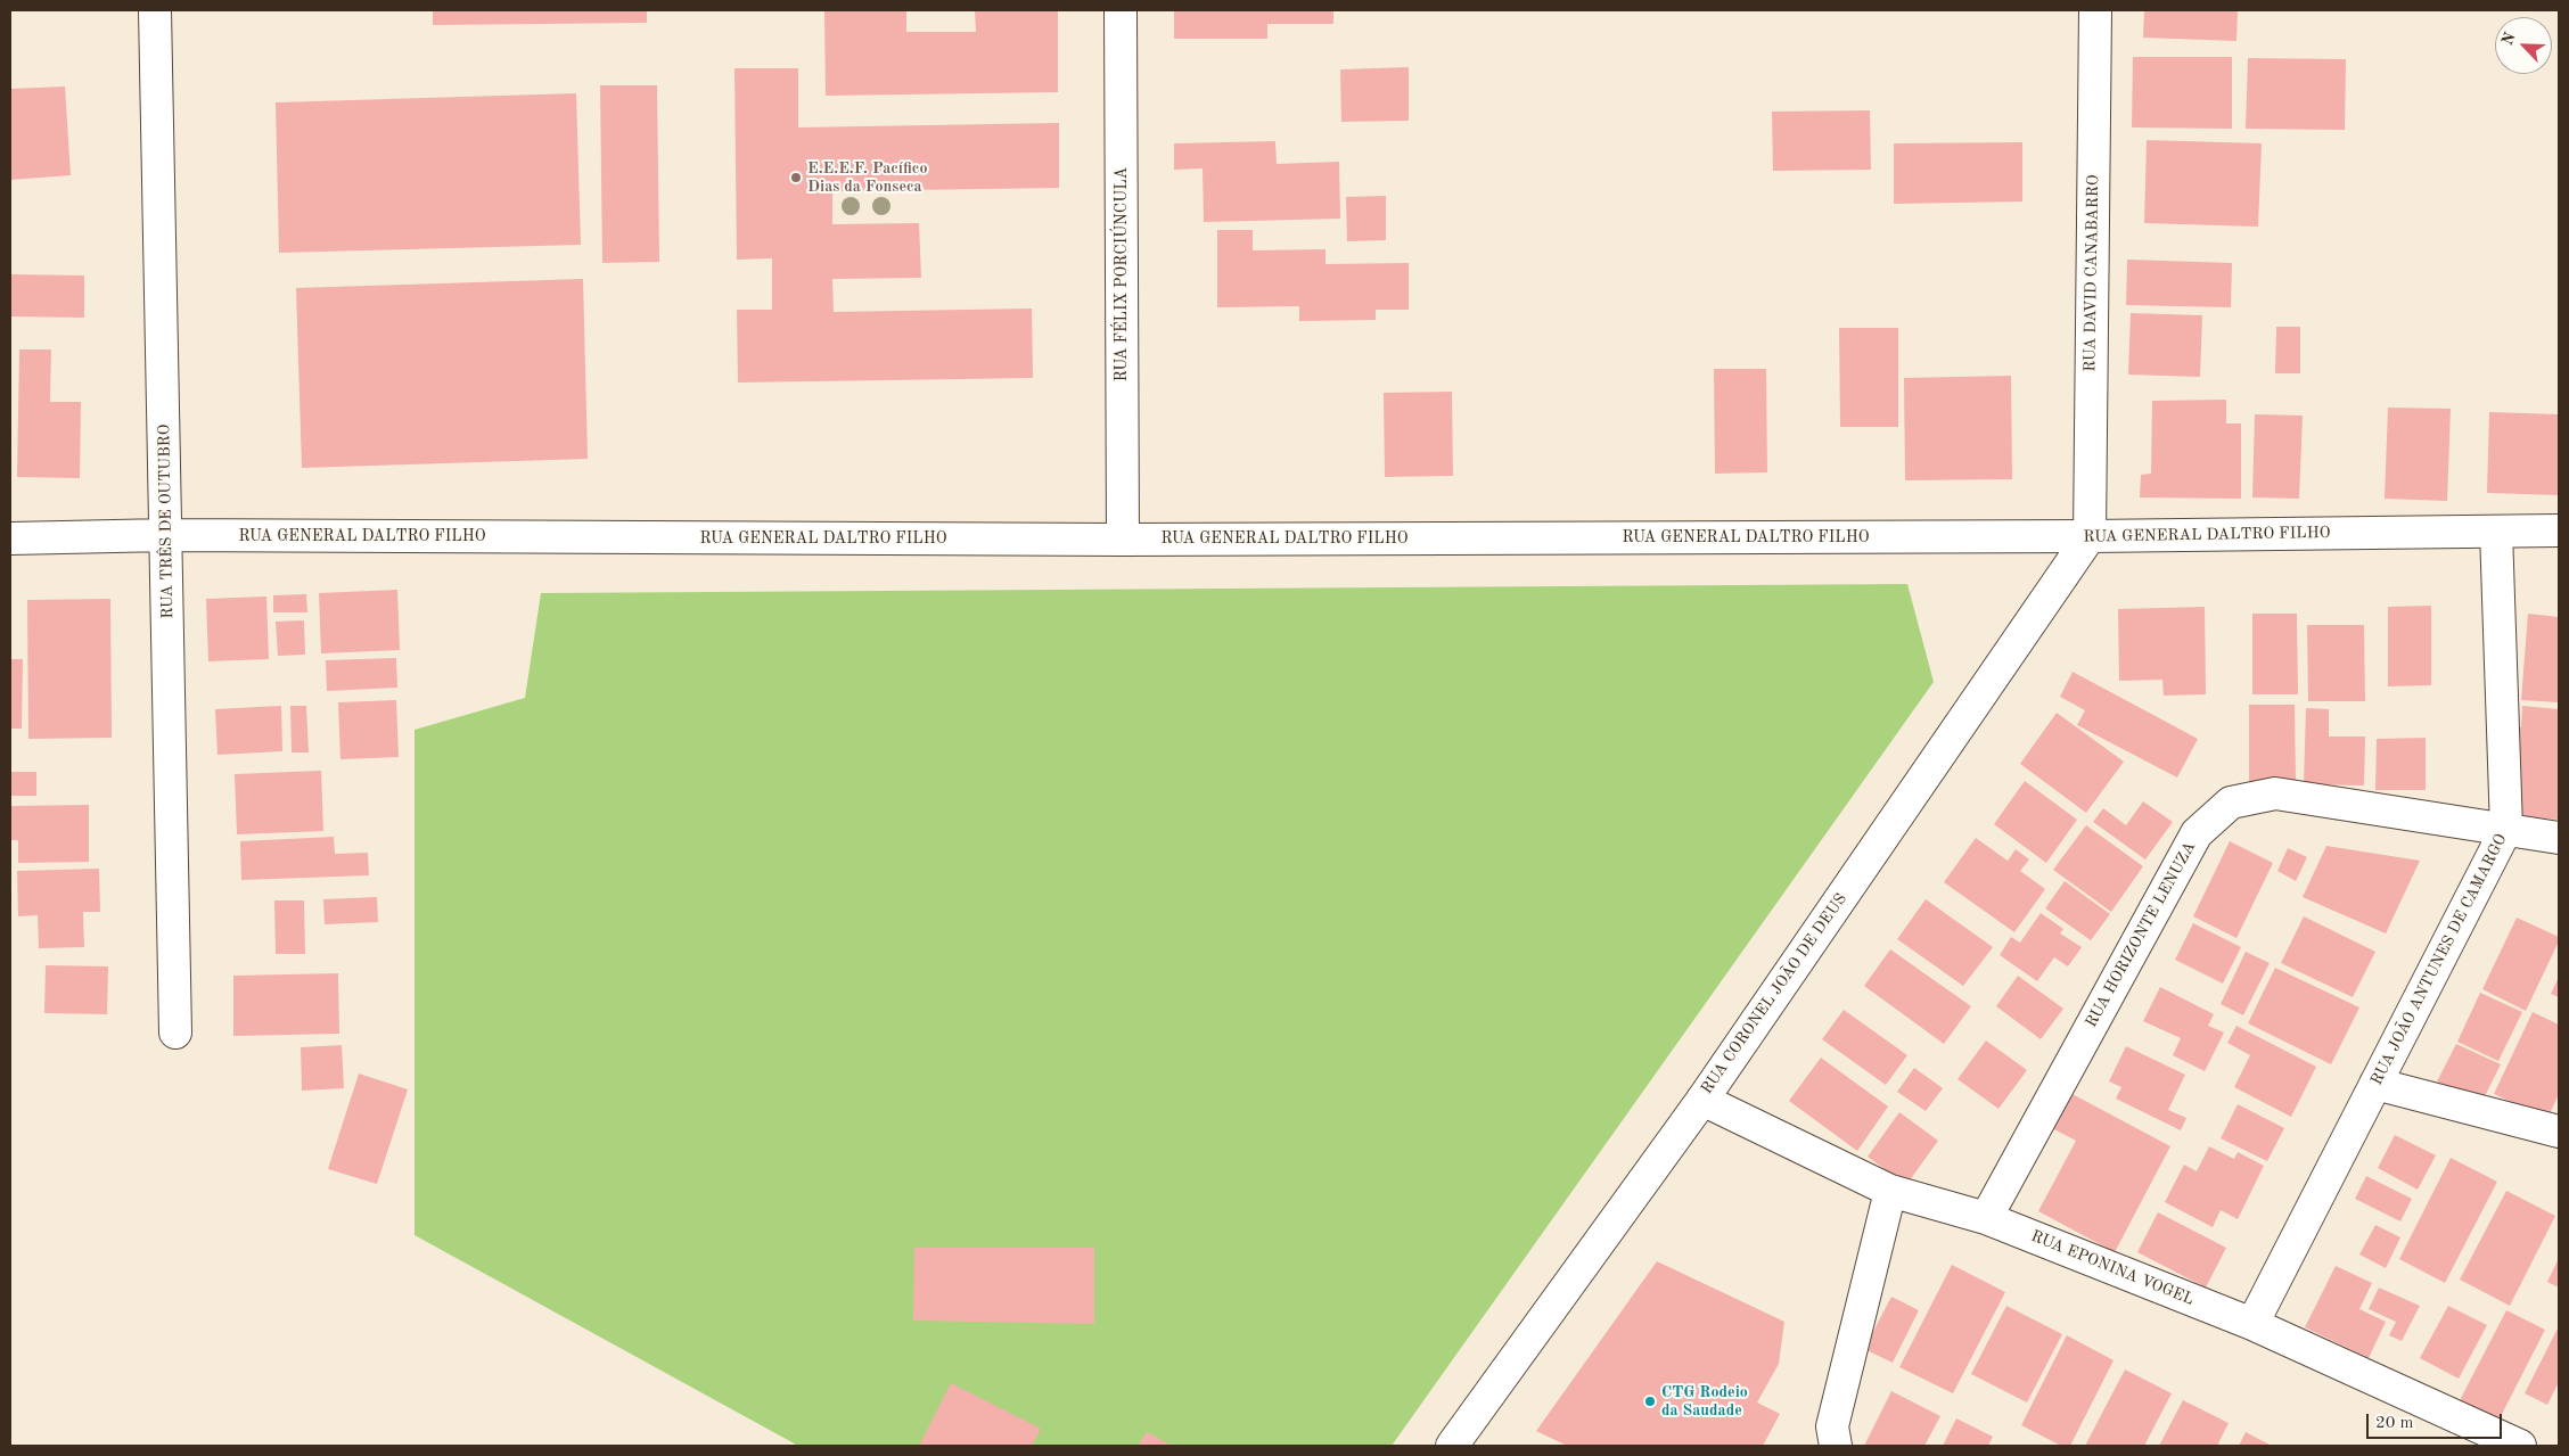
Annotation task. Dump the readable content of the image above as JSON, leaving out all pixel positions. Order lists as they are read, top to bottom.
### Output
{
  "streets": {
    "street": [
      "RUA DAVID CANABARRO",
      "RUA FÉLIX PORCIÚNCULA",
      "RUA TRÊS DE OUTUBRO",
      "RUA GENERAL DALTRO FILHO",
      "RUA HORIZONTE LENUZA",
      "RUA JOÃO ANTUNES DE CAMARGO",
      "RUA CORONEL JOÃO DE DEUS",
      "RUA EPONINA VOGEL"
    ]
  },
  "crossings": [
    ["RUA DAVID CANABARRO", "RUA GENERAL DALTRO FILHO"],
    ["RUA DAVID CANABARRO", "RUA CORONEL JOÃO DE DEUS"],
    ["RUA FÉLIX PORCIÚNCULA", "RUA GENERAL DALTRO FILHO"],
    ["RUA TRÊS DE OUTUBRO", "RUA GENERAL DALTRO FILHO"],
    ["RUA GENERAL DALTRO FILHO", "RUA JOÃO ANTUNES DE CAMARGO"],
    ["RUA GENERAL DALTRO FILHO", "RUA CORONEL JOÃO DE DEUS"],
    ["RUA HORIZONTE LENUZA", "RUA JOÃO ANTUNES DE CAMARGO"],
    ["RUA HORIZONTE LENUZA", "RUA EPONINA VOGEL"],
    ["RUA JOÃO ANTUNES DE CAMARGO", "RUA EPONINA VOGEL"],
    ["RUA CORONEL JOÃO DE DEUS", "RUA EPONINA VOGEL"]
  ],
  "places": ["E.E.E.F. Pacífico Dias da Fonseca", "CTG Rodeio da Saudade"],
  "scale_bar": "20 m",
  "north": "top left"
}
